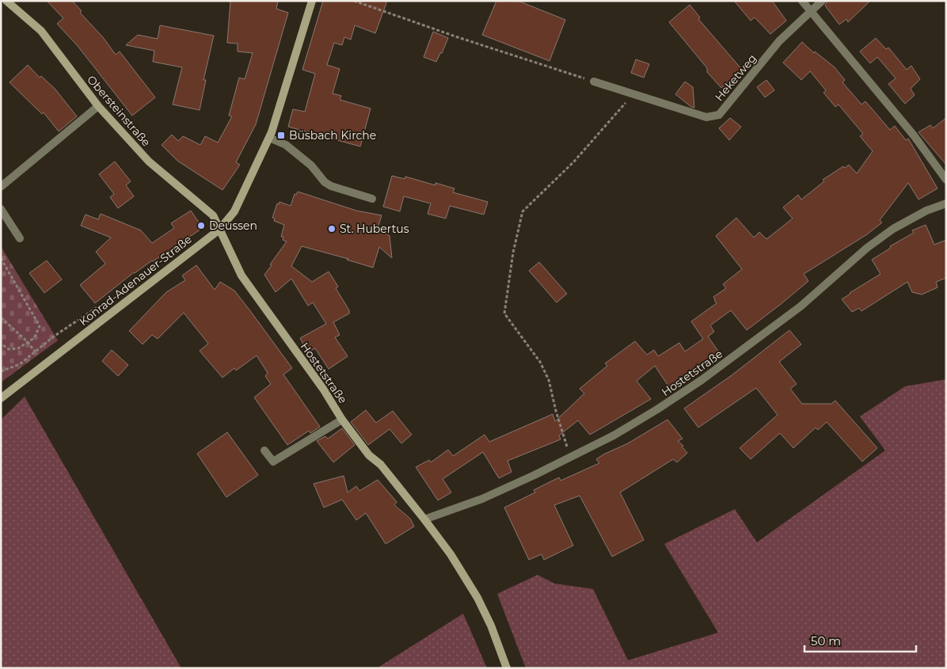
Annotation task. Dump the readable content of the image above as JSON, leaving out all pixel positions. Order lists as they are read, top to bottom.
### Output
{
  "streets": {
    "street": [
      "Heketweg",
      "Obersteinstraße",
      "Konrad-Adenauer-Straße",
      "Hostetstraße"
    ]
  },
  "crossings": [
    ["Obersteinstraße", "Konrad-Adenauer-Straße"],
    ["Obersteinstraße", "Hostetstraße"],
    ["Konrad-Adenauer-Straße", "Hostetstraße"]
  ],
  "places": {
    "transit": ["Büsbach Kirche"],
    "other": ["Deussen", "St. Hubertus"]
  },
  "scale_bar": "50 m"
}
